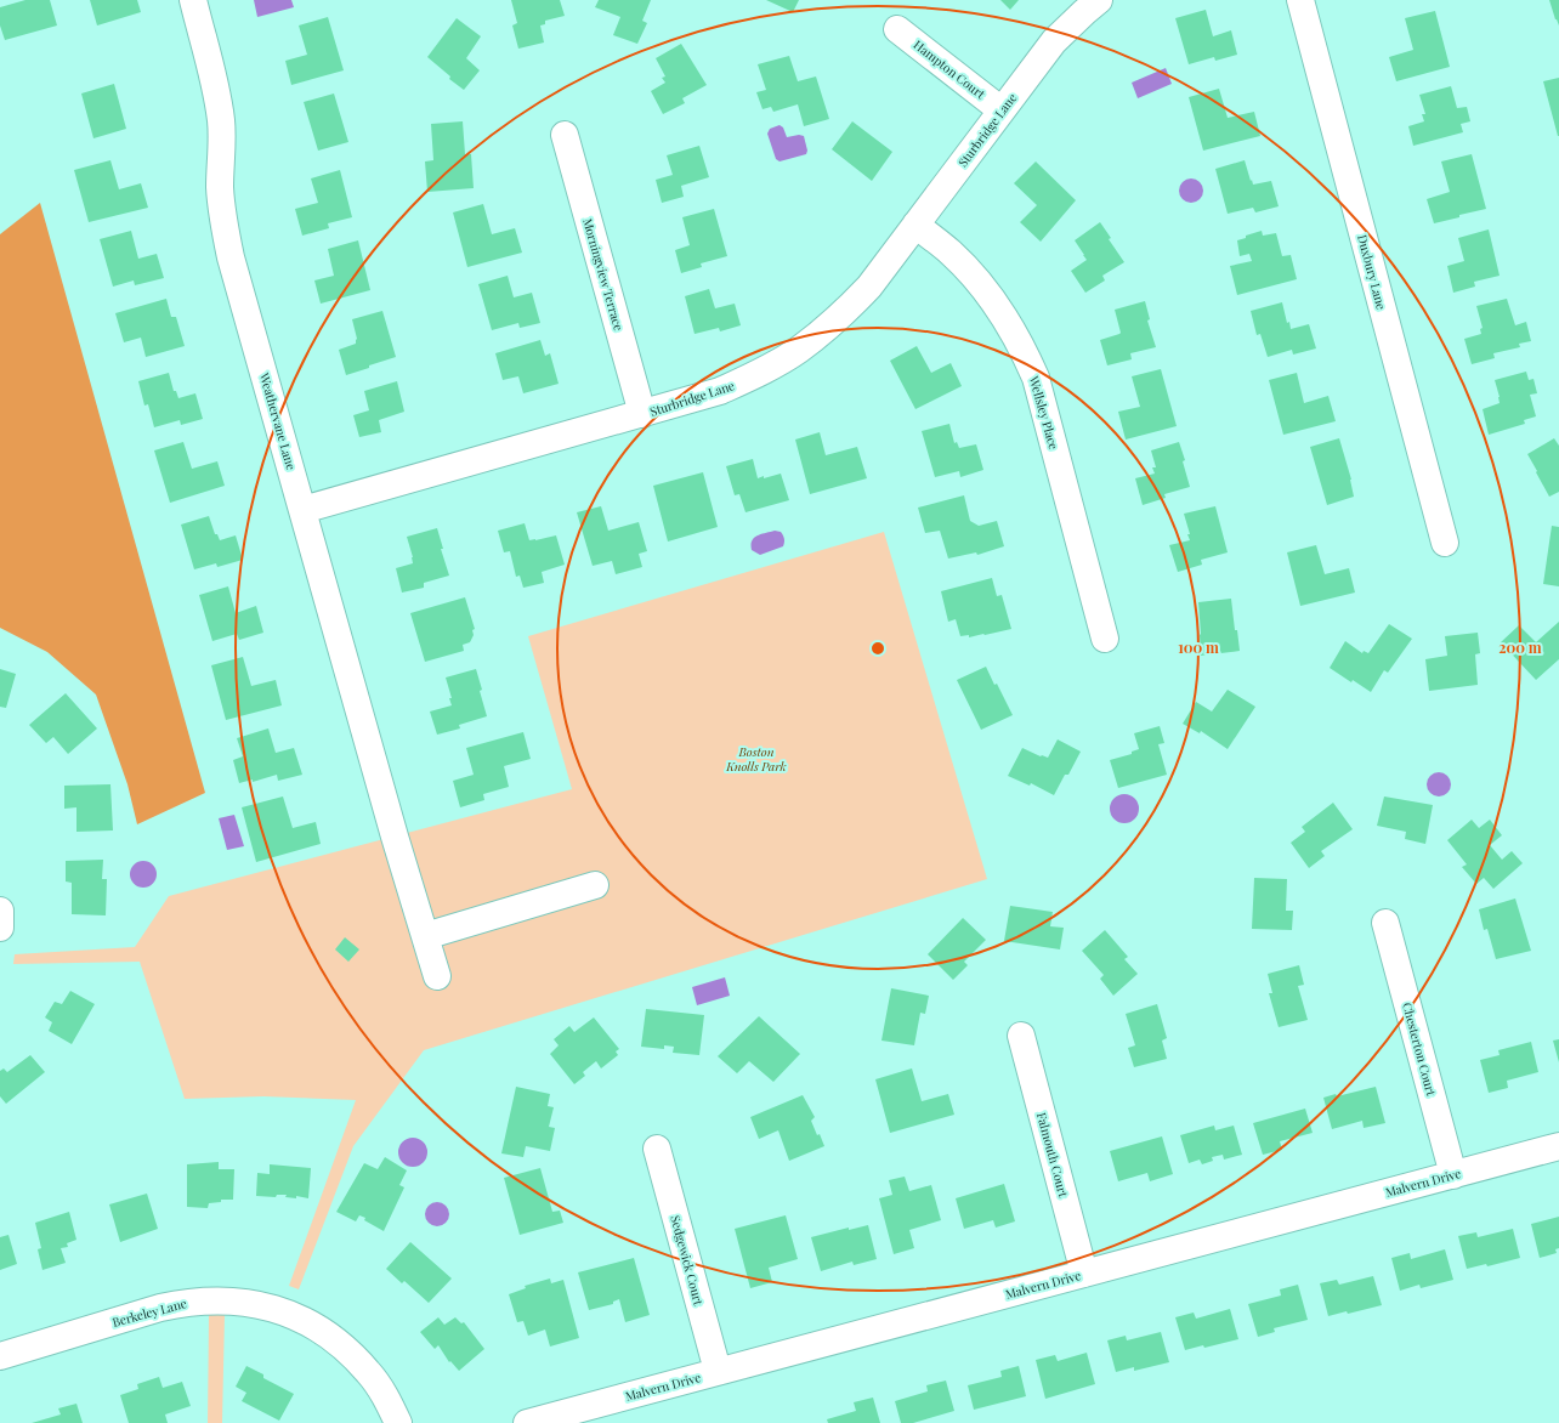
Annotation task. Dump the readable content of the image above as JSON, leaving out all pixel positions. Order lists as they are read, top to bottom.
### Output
{
  "streets": {
    "street": [
      "Hampton Court",
      "Sturbridge Lane",
      "Duxbury Lane",
      "Morningview Terrace",
      "Wellsley Place",
      "Weathervane Lane",
      "Chesterton Court",
      "Falmouth Court",
      "Malvern Drive",
      "Sedgewick Court",
      "Berkeley Lane"
    ]
  },
  "crossings": [
    ["Hampton Court", "Sturbridge Lane"],
    ["Sturbridge Lane", "Morningview Terrace"],
    ["Sturbridge Lane", "Wellsley Place"],
    ["Sturbridge Lane", "Weathervane Lane"],
    ["Chesterton Court", "Malvern Drive"],
    ["Falmouth Court", "Malvern Drive"],
    ["Malvern Drive", "Sedgewick Court"]
  ],
  "parks": ["Boston Knolls Park"],
  "rings": ["100 m", "200 m"]
}
